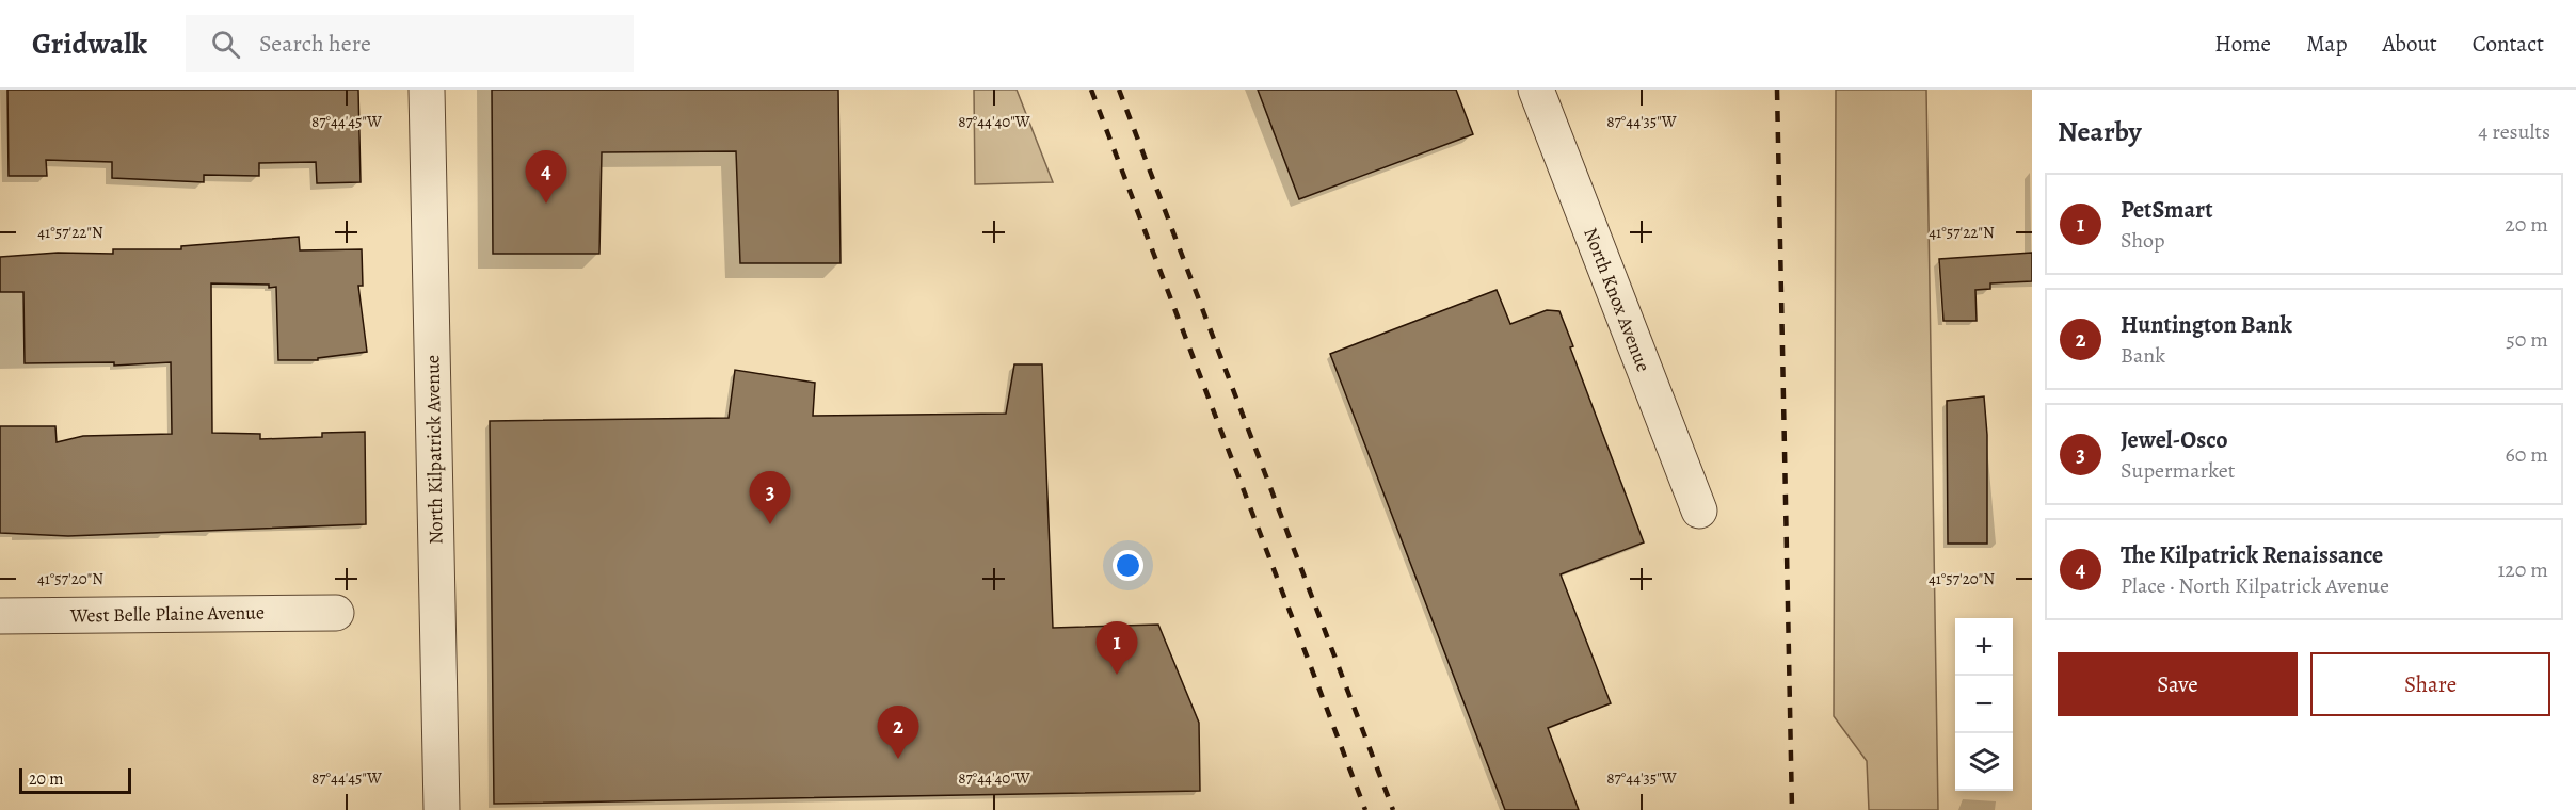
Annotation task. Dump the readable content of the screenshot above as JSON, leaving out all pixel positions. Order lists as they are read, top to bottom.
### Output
{
  "streets": {
    "street": ["North Knox Avenue", "North Kilpatrick Avenue", "West Belle Plaine Avenue"]
  },
  "scale_bar": "20 m",
  "page": {
    "header": "Gridwalk",
    "search": "Search here",
    "nav": [
      "Home",
      "Map",
      "About",
      "Contact"
    ],
    "heading": ["Nearby", "4 results"],
    "pins": [
      "4",
      "3",
      "1",
      "2"
    ],
    "list": [
      {
        "mark": "1",
        "name": "PetSmart",
        "note": "Shop",
        "value": "20 m"
      },
      {
        "mark": "2",
        "name": "Huntington Bank",
        "note": "Bank",
        "value": "50 m"
      },
      {
        "mark": "3",
        "name": "Jewel-Osco",
        "note": "Supermarket",
        "value": "60 m"
      },
      {
        "mark": "4",
        "name": "The Kilpatrick Renaissance",
        "note": "Place · North Kilpatrick Avenue",
        "value": "120 m"
      }
    ],
    "map_buttons": ["+", "−"],
    "buttons": ["Save", "Share"],
    "scale": "20 m"
  },
  "coordinates": [
    "87°44'45\"W",
    "87°44'40\"W",
    "87°44'35\"W",
    "41°57'22\"N",
    "41°57'20\"N"
  ]
}
